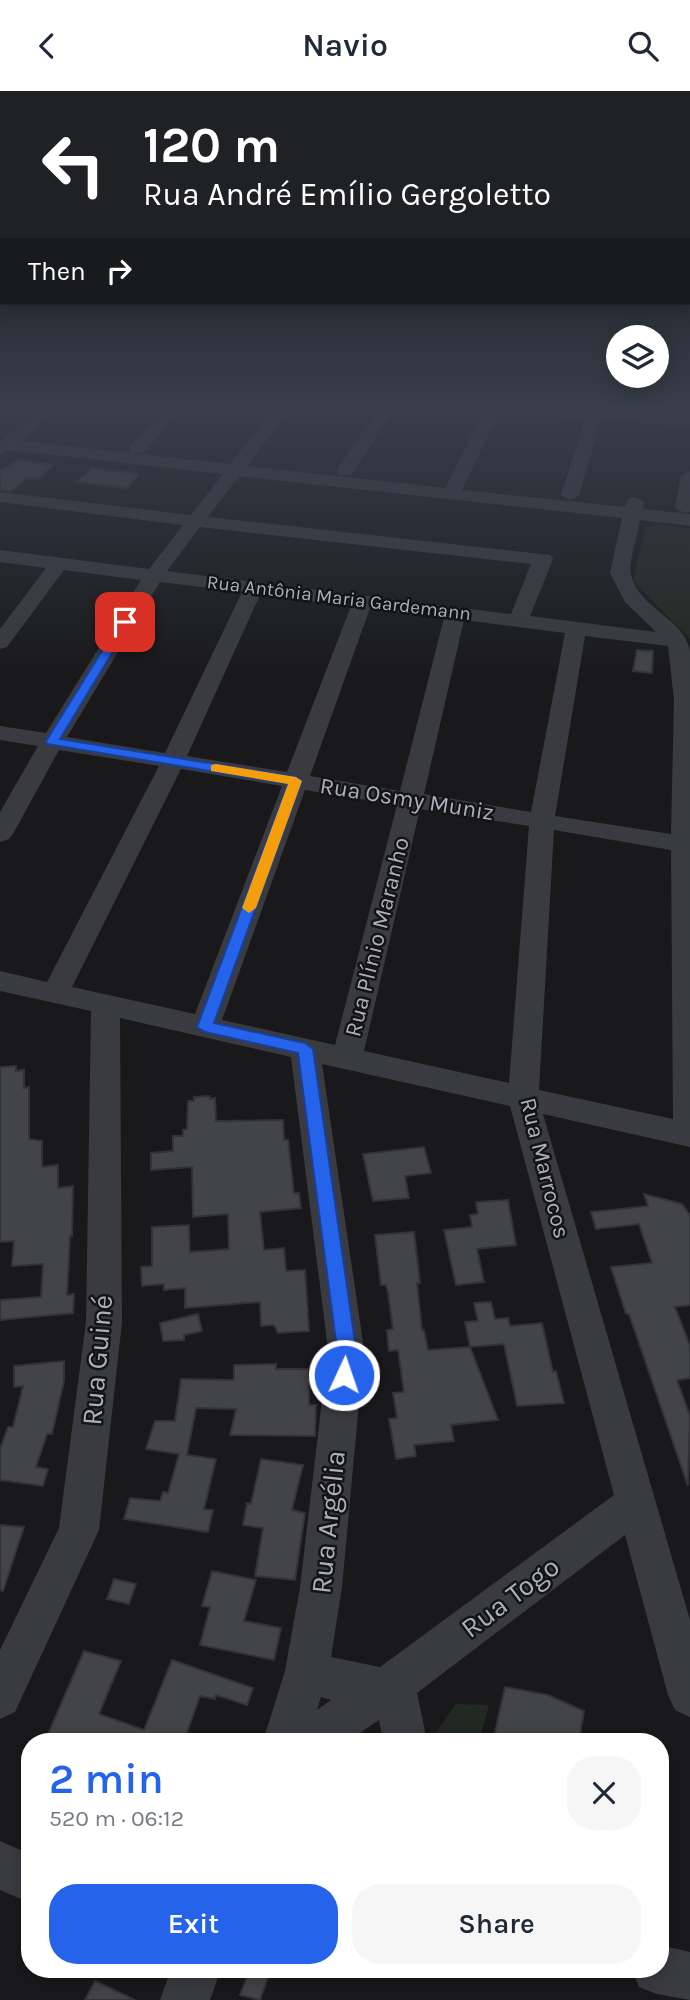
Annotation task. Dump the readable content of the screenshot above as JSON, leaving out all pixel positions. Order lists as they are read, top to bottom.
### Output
{
  "streets": {
    "street": [
      "Rua Antônia Maria Gardemann",
      "Rua Osmy Muniz",
      "Rua Plínio Maranho",
      "Rua Marrocos",
      "Rua Guiné",
      "Rua Argélia",
      "Rua Togo"
    ]
  },
  "crossings": [
    ["Rua Antônia Maria Gardemann", "Rua Plínio Maranho"],
    ["Rua Antônia Maria Gardemann", "Rua Marrocos"],
    ["Rua Osmy Muniz", "Rua Plínio Maranho"],
    ["Rua Osmy Muniz", "Rua Marrocos"],
    ["Rua Marrocos", "Rua Togo"]
  ],
  "page": {
    "header": "Navio",
    "turn": ["120 m", "Rua André Emílio Gergoletto"],
    "then": "Then",
    "heading": ["2 min", "520 m · 06:12"],
    "buttons": ["Exit", "Share"]
  }
}
